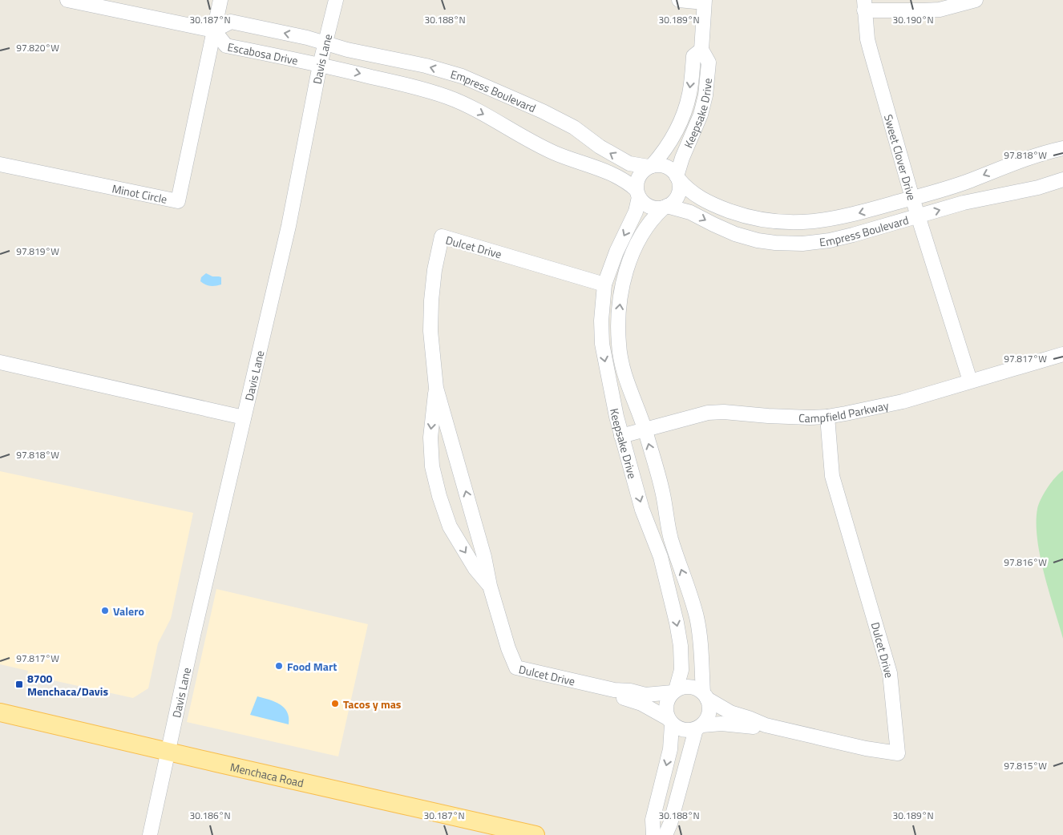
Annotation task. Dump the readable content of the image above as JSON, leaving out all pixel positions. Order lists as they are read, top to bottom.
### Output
{
  "streets": {
    "main road": ["Menchaca Road"],
    "street": [
      "Escabosa Drive",
      "Davis Lane",
      "Empress Boulevard",
      "Keepsake Drive",
      "Sweet Clover Drive",
      "Minot Circle",
      "Dulcet Drive",
      "Campfield Parkway"
    ]
  },
  "crossings": [
    ["Escabosa Drive", "Davis Lane"],
    ["Escabosa Drive", "Empress Boulevard"],
    ["Escabosa Drive", "Minot Circle"],
    ["Davis Lane", "Empress Boulevard"],
    ["Davis Lane", "Menchaca Road"],
    ["Empress Boulevard", "Keepsake Drive"],
    ["Empress Boulevard", "Sweet Clover Drive"],
    ["Keepsake Drive", "Dulcet Drive"],
    ["Keepsake Drive", "Campfield Parkway"],
    ["Sweet Clover Drive", "Campfield Parkway"],
    ["Dulcet Drive", "Campfield Parkway"]
  ],
  "places": {
    "other": ["Valero", "Food Mart", "Tacos y mas"],
    "transit": ["8700 Menchaca/Davis"]
  },
  "coordinates": [
    "30.187°N",
    "30.188°N",
    "30.189°N",
    "30.190°N",
    "97.820°W",
    "97.818°W",
    "97.819°W",
    "97.817°W",
    "97.816°W",
    "97.815°W",
    "30.186°N"
  ]
}
